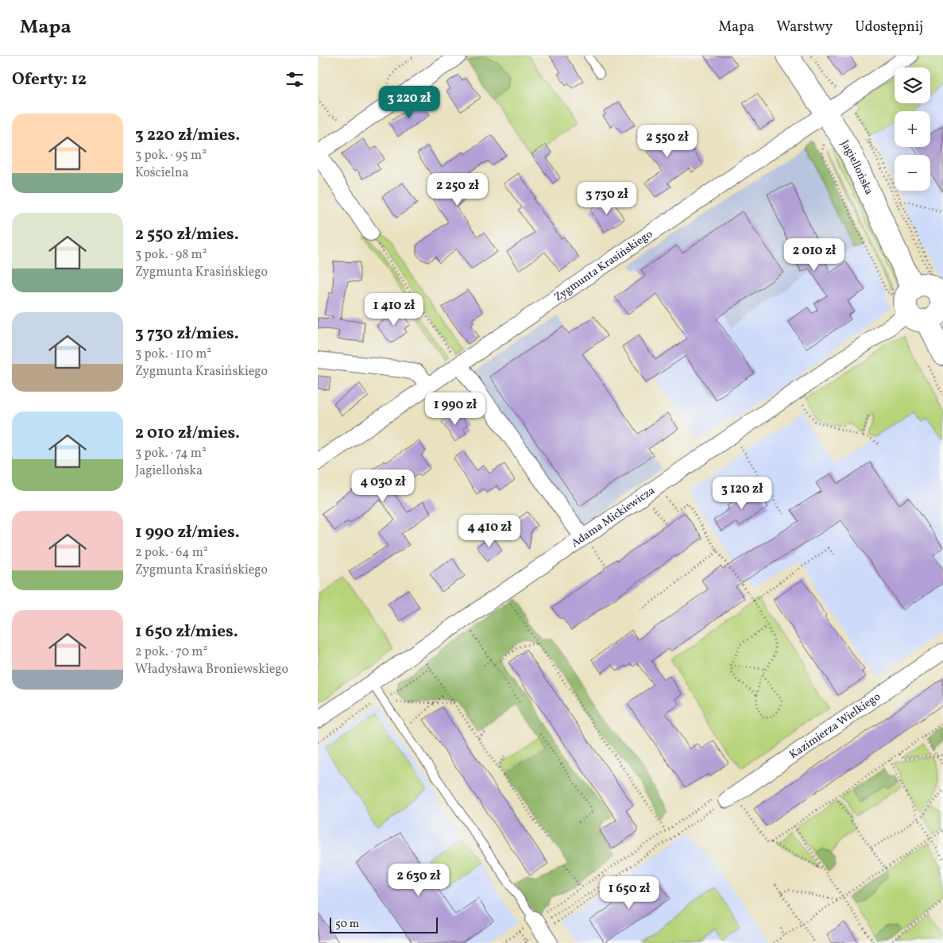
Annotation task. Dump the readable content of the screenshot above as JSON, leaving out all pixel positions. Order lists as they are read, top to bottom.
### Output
{
  "streets": {
    "street": [
      "Jagiellońska",
      "Zygmunta Krasińskiego",
      "Adama Mickiewicza",
      "Kazimierza Wielkiego"
    ]
  },
  "crossings": [
    ["Jagiellońska", "Zygmunta Krasińskiego"],
    ["Jagiellońska", "Adama Mickiewicza"]
  ],
  "scale_bar": "50 m",
  "page": {
    "header": "Mapa",
    "nav": ["Mapa", "Warstwy", "Udostępnij"],
    "heading": "Oferty: 12",
    "map_buttons": ["+", "−"],
    "price": [
      "3 220 zł",
      "2 550 zł",
      "2 250 zł",
      "3 730 zł",
      "2 010 zł",
      "1 410 zł",
      "1 990 zł",
      "4 030 zł",
      "3 120 zł",
      "4 410 zł",
      "2 630 zł",
      "1 650 zł"
    ],
    "list": [
      {
        "name": "3 220 zł/mies.",
        "note": "3 pok. · 95 m² · Kościelna"
      },
      {
        "name": "2 550 zł/mies.",
        "note": "3 pok. · 98 m² · Zygmunta Krasińskiego"
      },
      {
        "name": "3 730 zł/mies.",
        "note": "3 pok. · 110 m² · Zygmunta Krasińskiego"
      },
      {
        "name": "2 010 zł/mies.",
        "note": "3 pok. · 74 m² · Jagiellońska"
      },
      {
        "name": "1 990 zł/mies.",
        "note": "2 pok. · 64 m² · Zygmunta Krasińskiego"
      },
      {
        "name": "1 650 zł/mies.",
        "note": "2 pok. · 70 m² · Władysława Broniewskiego"
      }
    ],
    "scale": "50 m"
  }
}
